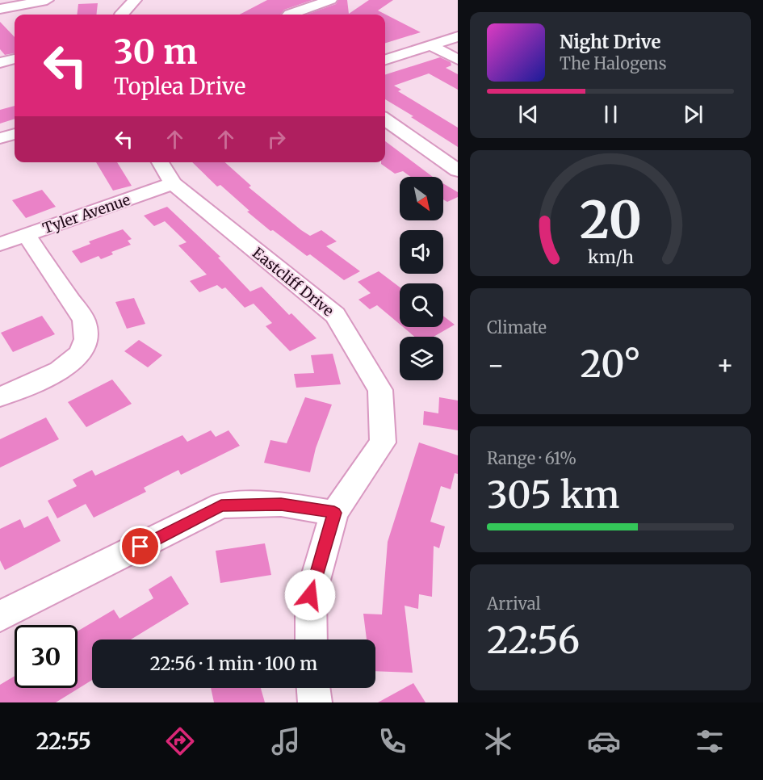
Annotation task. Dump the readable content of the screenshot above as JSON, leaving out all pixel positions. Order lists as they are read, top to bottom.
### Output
{
  "streets": {
    "street": ["Tyler Avenue", "Eastcliff Drive"]
  },
  "crossings": [
    ["Tyler Avenue", "Eastcliff Drive"]
  ],
  "north": "bottom right",
  "page": {
    "turn": ["30 m", "Toplea Drive"],
    "song": ["Night Drive", "The Halogens"],
    "tile": [
      "Climate",
      ["Range · 61%", "305 km"],
      ["Arrival", "22:56"]
    ],
    "heat": ["−", "20°", "+"],
    "limit": "30",
    "trip": "22:56 · 1 min · 100 m",
    "tabs": "22:55",
    "gauge": ["20", "km/h"]
  }
}
